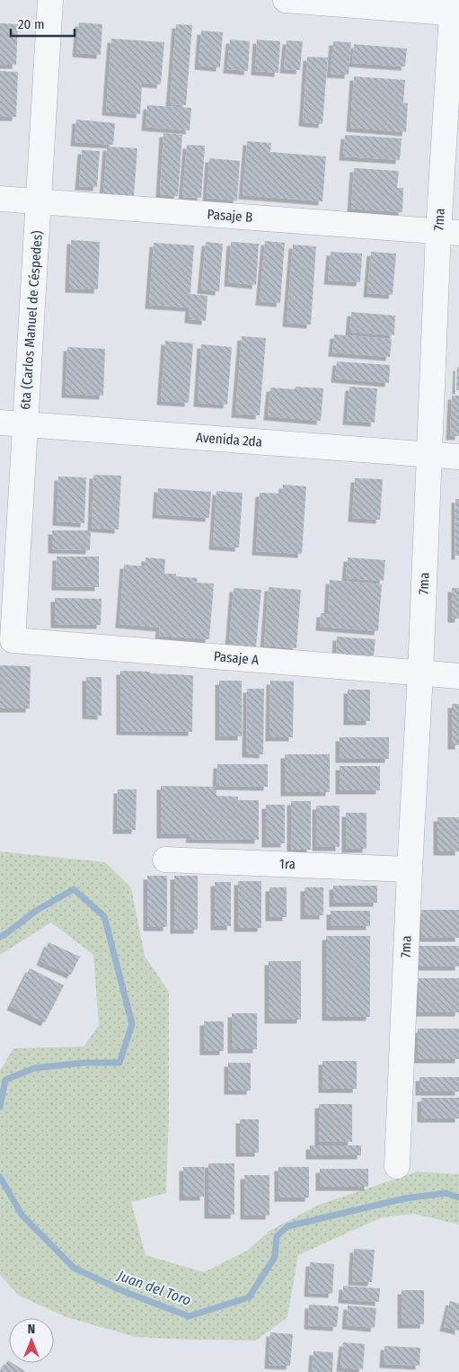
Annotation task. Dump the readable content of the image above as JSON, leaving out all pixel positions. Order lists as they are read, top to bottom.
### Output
{
  "streets": {
    "street": [
      "Pasaje B",
      "7ma",
      "6ta (Carlos Manuel de Céspedes)",
      "Avenida 2da",
      "Pasaje A",
      "1ra"
    ]
  },
  "crossings": [
    ["Pasaje B", "7ma"],
    ["Pasaje B", "6ta (Carlos Manuel de Céspedes)"],
    ["7ma", "Avenida 2da"],
    ["7ma", "Pasaje A"],
    ["7ma", "1ra"],
    ["6ta (Carlos Manuel de Céspedes)", "Avenida 2da"],
    ["6ta (Carlos Manuel de Céspedes)", "Pasaje A"]
  ],
  "water": ["Juan del Toro"],
  "scale_bar": "20 m",
  "north": "top"
}
